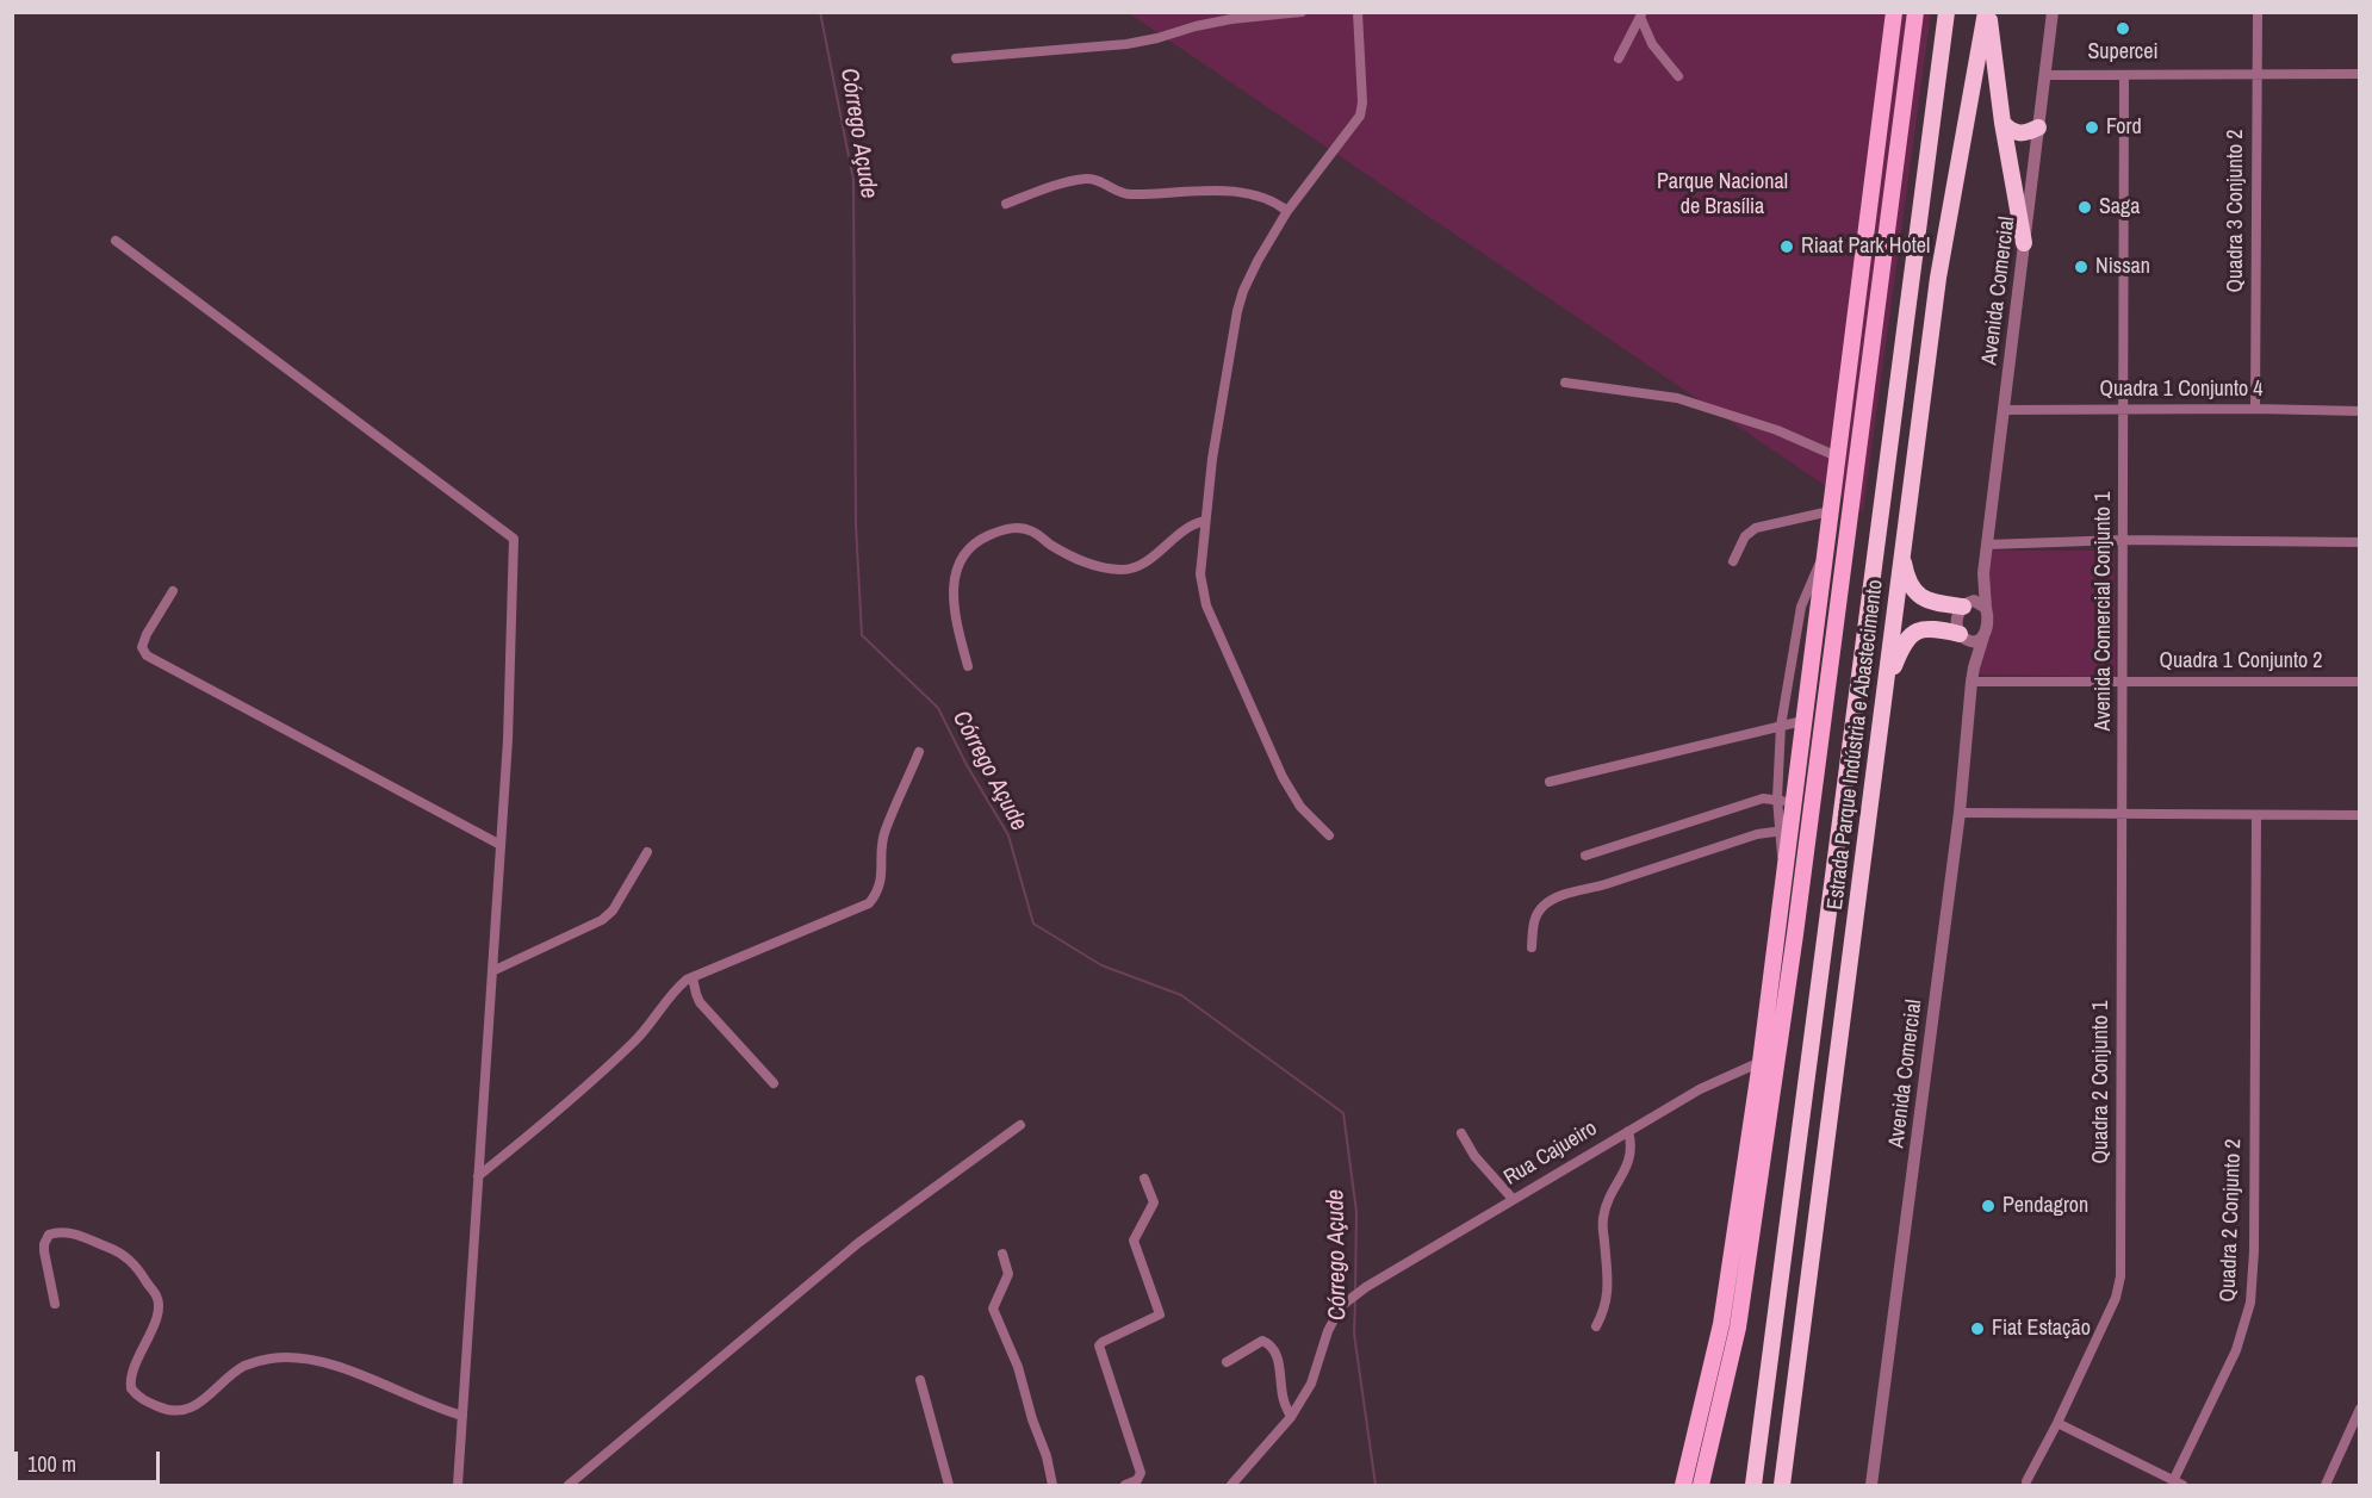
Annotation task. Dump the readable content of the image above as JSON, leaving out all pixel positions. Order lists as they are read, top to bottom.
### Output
{
  "streets": {
    "highway": ["Estrada Parque Indústria e Abastecimento"],
    "street": [
      "Quadra 3 Conjunto 2",
      "Avenida Comercial",
      "Quadra 1 Conjunto 4",
      "Avenida Comercial Conjunto 1",
      "Quadra 1 Conjunto 2",
      "Quadra 2 Conjunto 1",
      "Rua Cajueiro",
      "Quadra 2 Conjunto 2"
    ]
  },
  "crossings": [
    ["Quadra 3 Conjunto 2", "Quadra 1 Conjunto 4"],
    ["Avenida Comercial", "Quadra 1 Conjunto 4"],
    ["Avenida Comercial", "Quadra 1 Conjunto 2"],
    ["Quadra 1 Conjunto 4", "Avenida Comercial Conjunto 1"],
    ["Avenida Comercial Conjunto 1", "Quadra 1 Conjunto 2"],
    ["Avenida Comercial Conjunto 1", "Quadra 2 Conjunto 1"],
    ["Quadra 2 Conjunto 1", "Quadra 2 Conjunto 2"]
  ],
  "water": ["Córrego Açude"],
  "parks": ["Parque Nacional de Brasília"],
  "places": [
    "Supercei",
    "Ford",
    "Saga",
    "Riaat Park Hotel",
    "Nissan",
    "Pendagron",
    "Fiat Estação"
  ],
  "scale_bar": "100 m"
}
